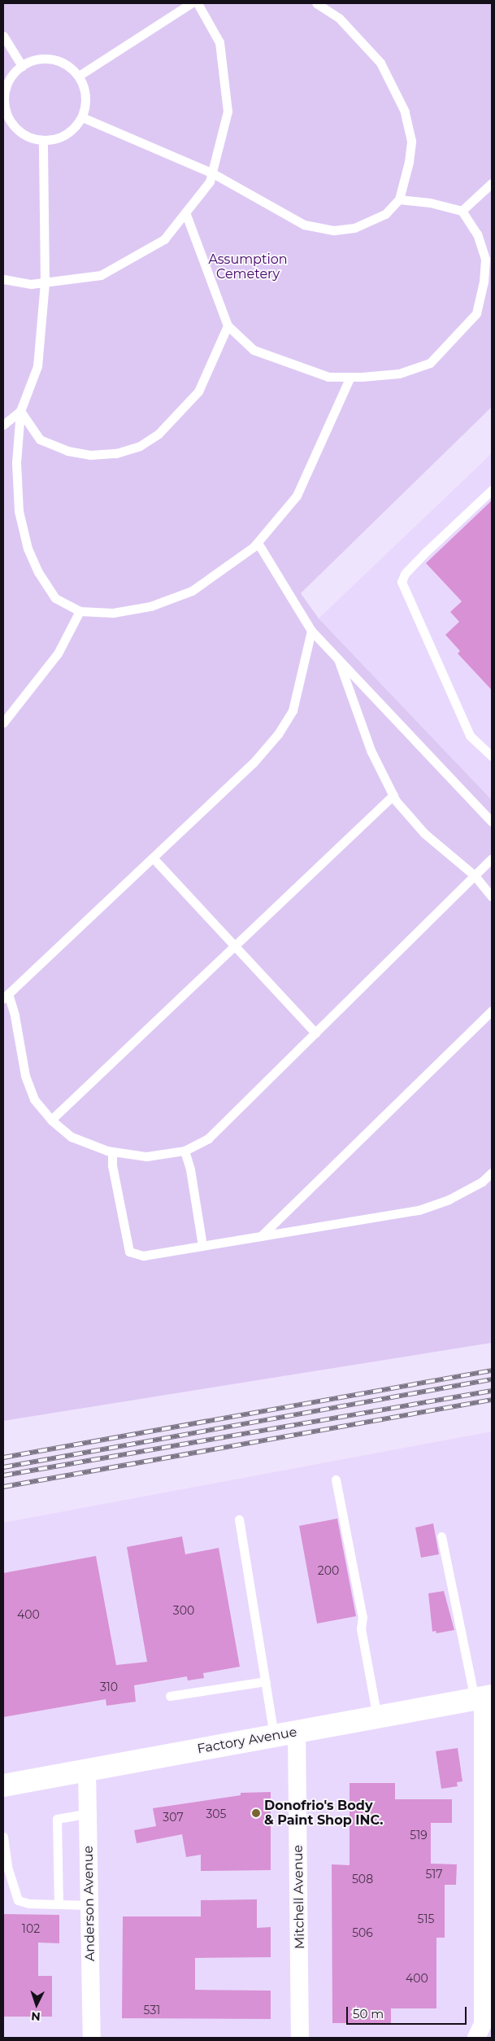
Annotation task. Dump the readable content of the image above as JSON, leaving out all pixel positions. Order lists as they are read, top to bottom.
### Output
{
  "streets": {
    "street": ["Factory Avenue", "Mitchell Avenue", "Anderson Avenue"]
  },
  "crossings": [
    ["Factory Avenue", "Mitchell Avenue"],
    ["Factory Avenue", "Anderson Avenue"]
  ],
  "parks": ["Assumption Cemetery"],
  "places": ["Donofrio's Body & Paint Shop INC."],
  "house_numbers": [
    "200",
    "300",
    "400",
    "310",
    "305",
    "307",
    "519",
    "517",
    "508",
    "515",
    "102",
    "506",
    "400",
    "531"
  ],
  "scale_bar": "50 m",
  "north": "bottom"
}
